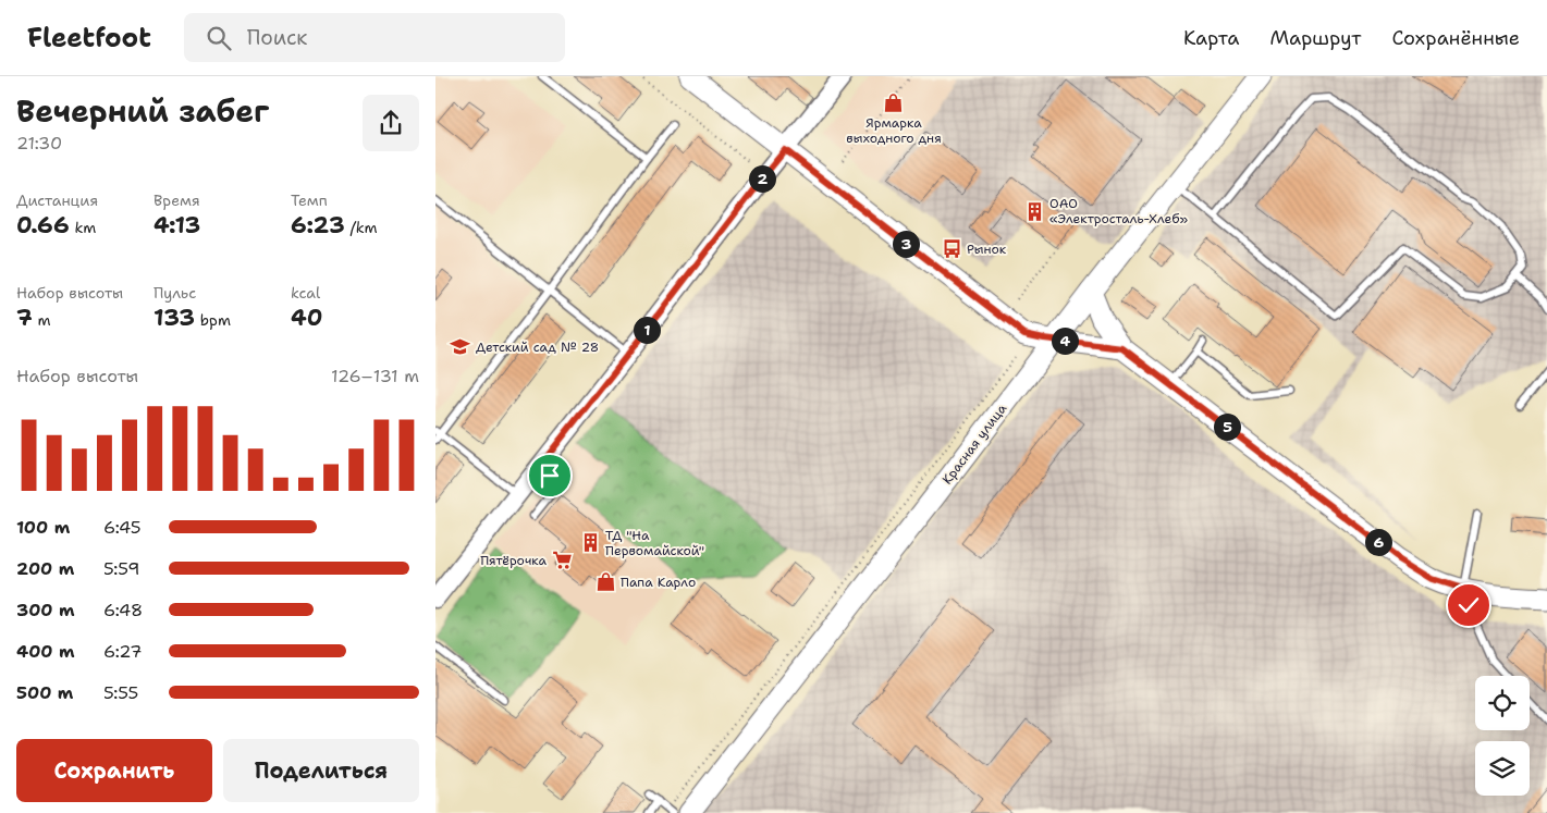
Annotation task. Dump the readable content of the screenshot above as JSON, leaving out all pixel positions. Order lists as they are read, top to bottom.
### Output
{
  "streets": {
    "main road": ["Красная улица"]
  },
  "places": {
    "shop": ["Ярмарка выходного дня", "Папа Карло"],
    "building": ["ОАО «Электросталь-Хлеб»", "ТД \"На Первомайской\""],
    "bus stop": ["Рынок"],
    "school or university": ["Детский сад № 28"],
    "supermarket": ["Пятёрочка"]
  },
  "page": {
    "header": "Fleetfoot",
    "search": "Поиск",
    "nav": ["Карта", "Маршрут", "Сохранённые"],
    "heading": ["Вечерний забег", "21:30"],
    "pins": [
      "2",
      "3",
      "1",
      "4",
      "5",
      "6"
    ],
    "stats": [
      ["Дистанция", "0.66 km"],
      ["Время", "4:13"],
      ["Темп", "6:23 /km"],
      ["Набор высоты", "7 m"],
      ["Пульс", "133 bpm"],
      ["kcal", "40"]
    ],
    "chart": ["Набор высоты", "126–131 m"],
    "list": [
      {
        "name": "100 m",
        "note": "6:45"
      },
      {
        "name": "200 m",
        "note": "5:59"
      },
      {
        "name": "300 m",
        "note": "6:48"
      },
      {
        "name": "400 m",
        "note": "6:27"
      },
      {
        "name": "500 m",
        "note": "5:55"
      }
    ],
    "buttons": ["Сохранить", "Поделиться"]
  }
}
